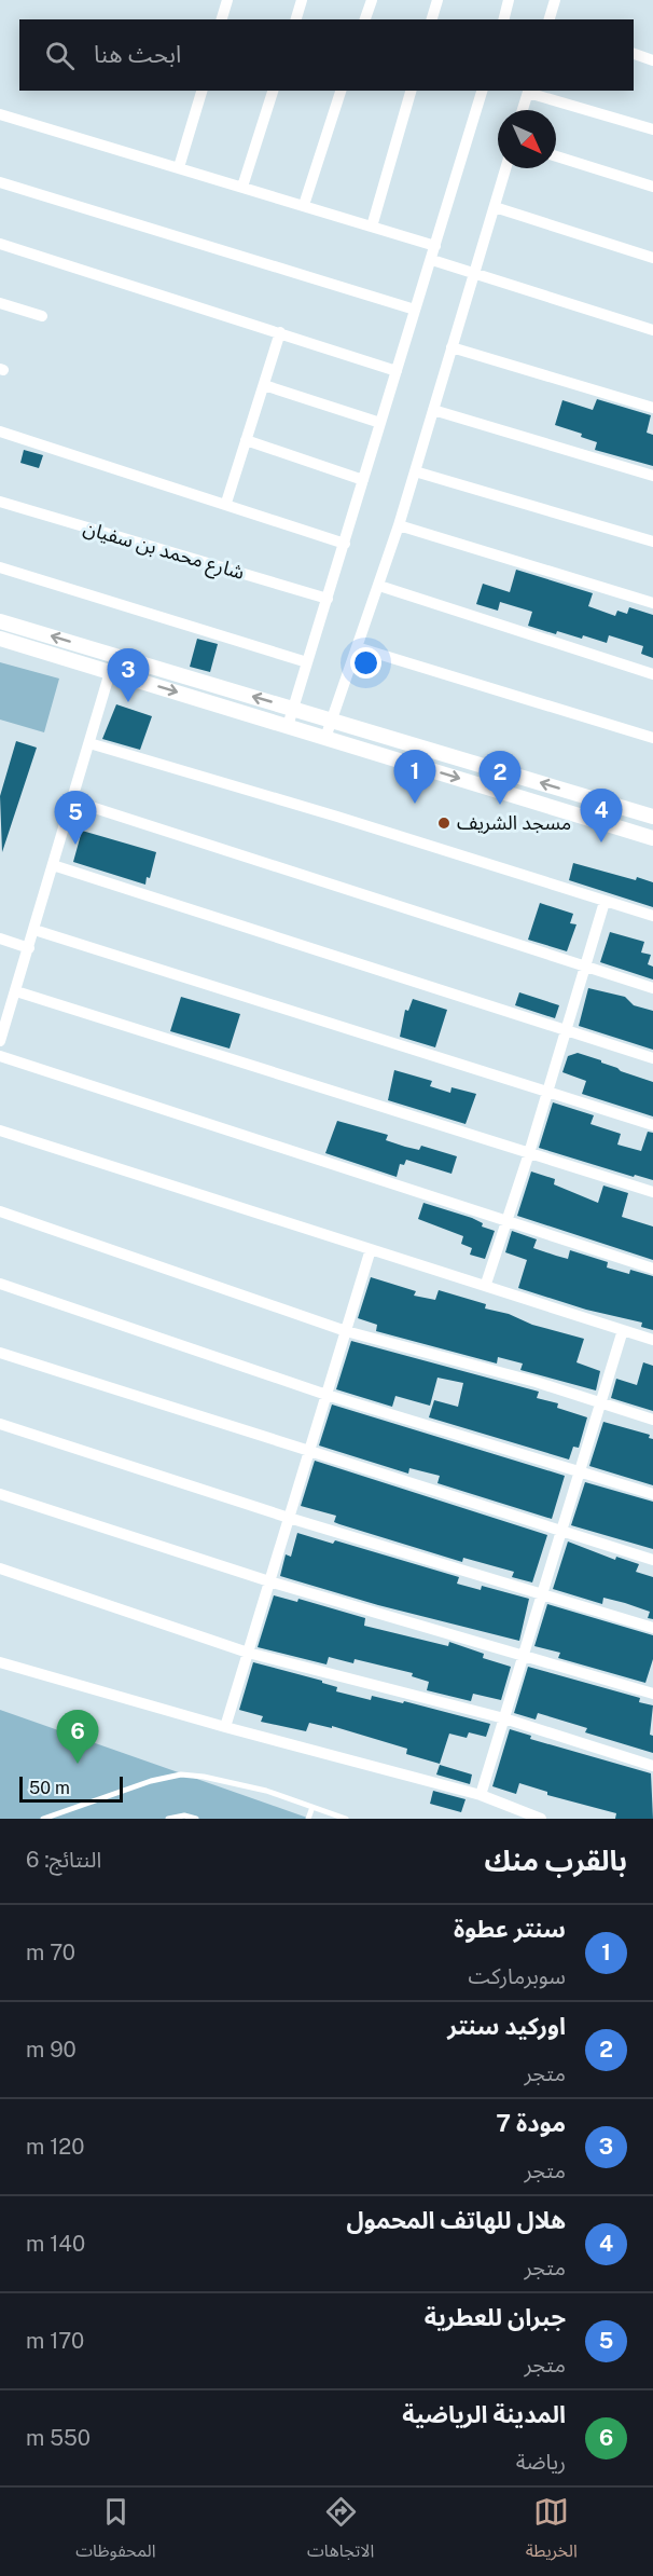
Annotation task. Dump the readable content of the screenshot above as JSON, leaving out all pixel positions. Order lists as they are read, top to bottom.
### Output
{
  "streets": {
    "street": ["شارع محمد بن سفيان"]
  },
  "places": ["مسجد الشريف"],
  "scale_bar": "50 m",
  "north": "bottom right",
  "page": {
    "search": "ابحث هنا",
    "pins": [
      "3",
      "1",
      "2",
      "4",
      "5",
      "6"
    ],
    "scale": "50 m",
    "heading": ["بالقرب منك", "النتائج: 6"],
    "list": [
      {
        "mark": "1",
        "name": "سنتر عطوة",
        "note": "سوبرماركت",
        "value": "70 m"
      },
      {
        "mark": "2",
        "name": "اوركيد سنتر",
        "note": "متجر",
        "value": "90 m"
      },
      {
        "mark": "3",
        "name": "مودة 7",
        "note": "متجر",
        "value": "120 m"
      },
      {
        "mark": "4",
        "name": "هلال للهاتف المحمول",
        "note": "متجر",
        "value": "140 m"
      },
      {
        "mark": "5",
        "name": "جبران للعطرية",
        "note": "متجر",
        "value": "170 m"
      },
      {
        "mark": "6",
        "name": "المدينة الرياضية",
        "note": "رياضة",
        "value": "550 m"
      }
    ],
    "nav": ["الخريطة", "الاتجاهات", "المحفوظات"]
  }
}
